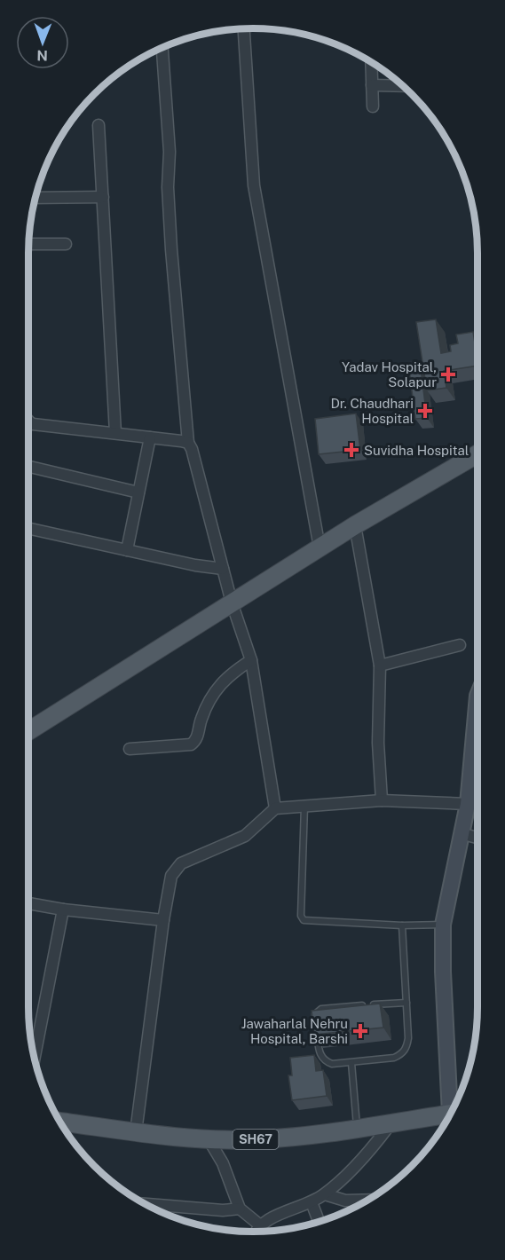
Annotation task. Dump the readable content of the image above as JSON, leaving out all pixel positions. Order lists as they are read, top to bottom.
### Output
{
  "streets": {
    "main road": ["SH67"]
  },
  "places": {
    "health": [
      "Yadav Hospital, Solapur",
      "Dr. Chaudhari Hospital",
      "Suvidha Hospital",
      "Jawaharlal Nehru Hospital, Barshi"
    ]
  },
  "north": "bottom"
}
